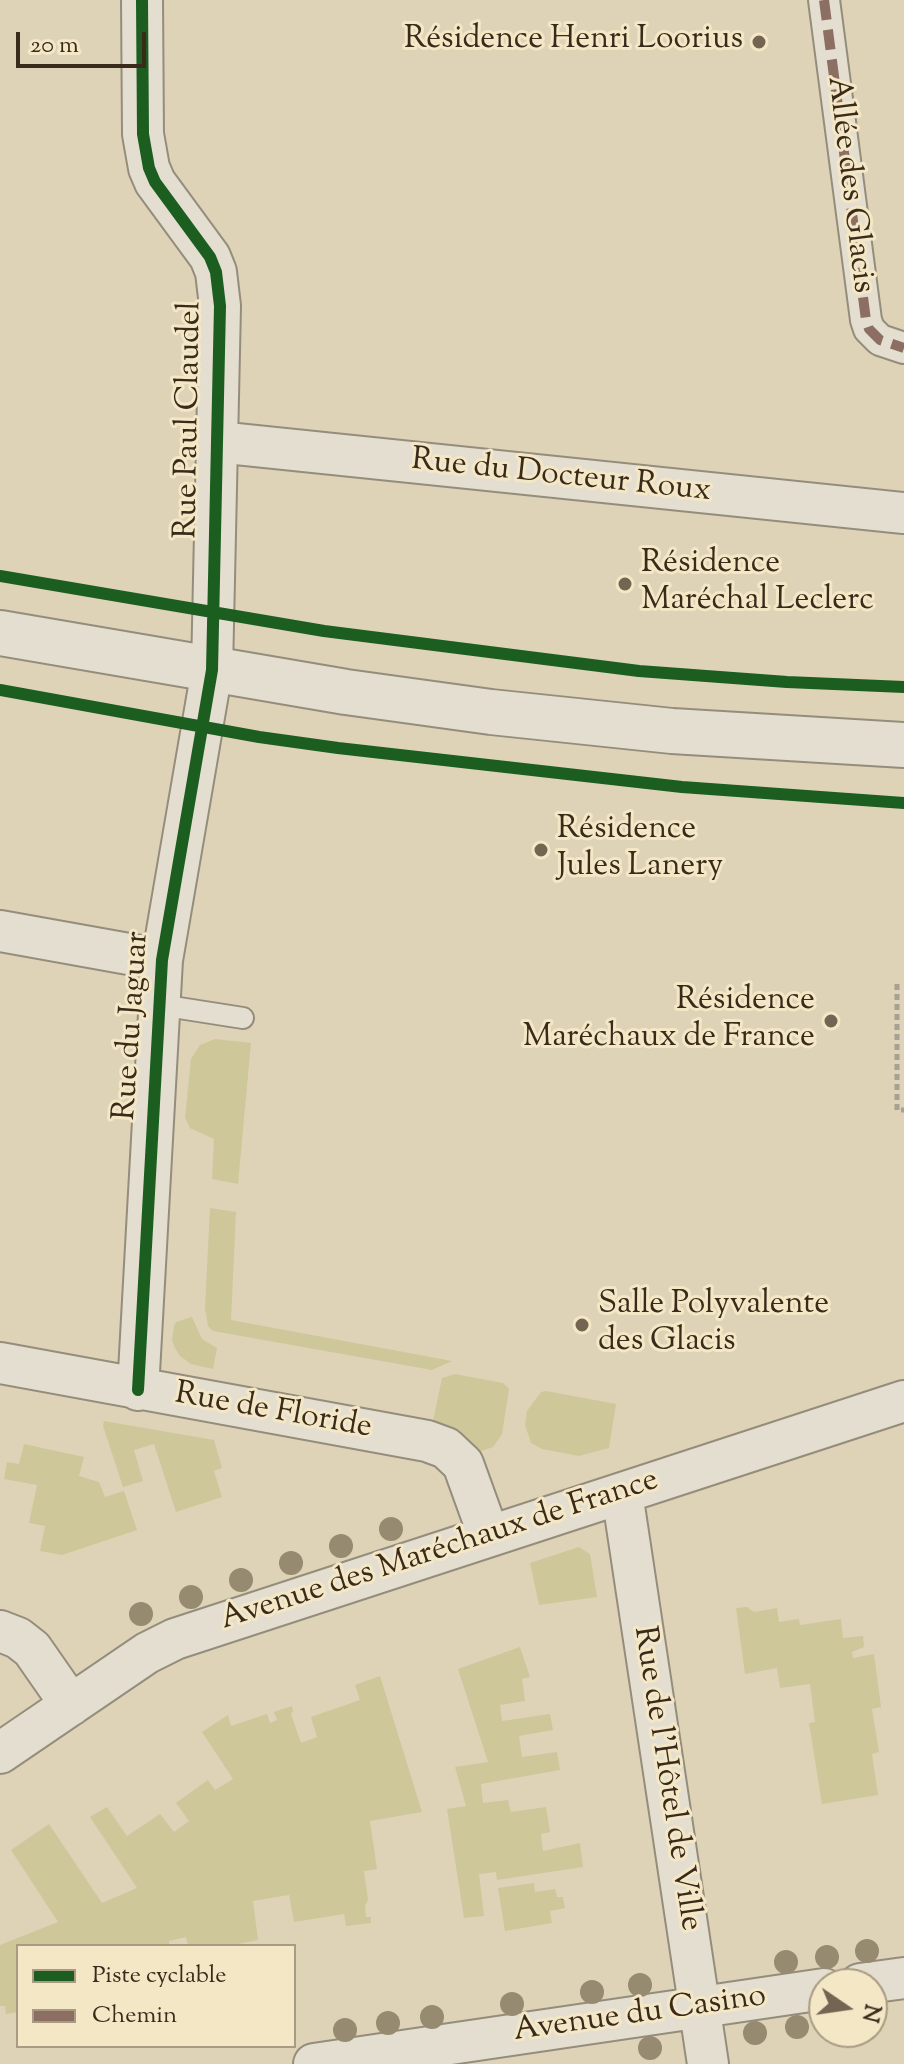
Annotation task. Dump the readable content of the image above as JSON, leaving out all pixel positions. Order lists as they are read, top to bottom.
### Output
{
  "streets": {
    "street": [
      "Allée des Glacis",
      "Rue Paul Claudel",
      "Rue du Docteur Roux",
      "Rue du Jaguar",
      "Rue de Floride",
      "Avenue des Maréchaux de France",
      "Rue de l'Hôtel de Ville",
      "Avenue du Casino"
    ]
  },
  "crossings": [
    ["Rue Paul Claudel", "Rue du Docteur Roux"],
    ["Rue Paul Claudel", "Rue du Jaguar"],
    ["Rue du Jaguar", "Rue de Floride"],
    ["Rue de Floride", "Avenue des Maréchaux de France"],
    ["Avenue des Maréchaux de France", "Rue de l'Hôtel de Ville"],
    ["Rue de l'Hôtel de Ville", "Avenue du Casino"]
  ],
  "places": [
    "Résidence Henri Loorius",
    "Résidence Maréchal Leclerc",
    "Résidence Jules Lanery",
    "Résidence Maréchaux de France",
    "Salle Polyvalente des Glacis"
  ],
  "legend": ["Piste cyclable", "Chemin"],
  "scale_bar": "20 m",
  "north": "right"
}
